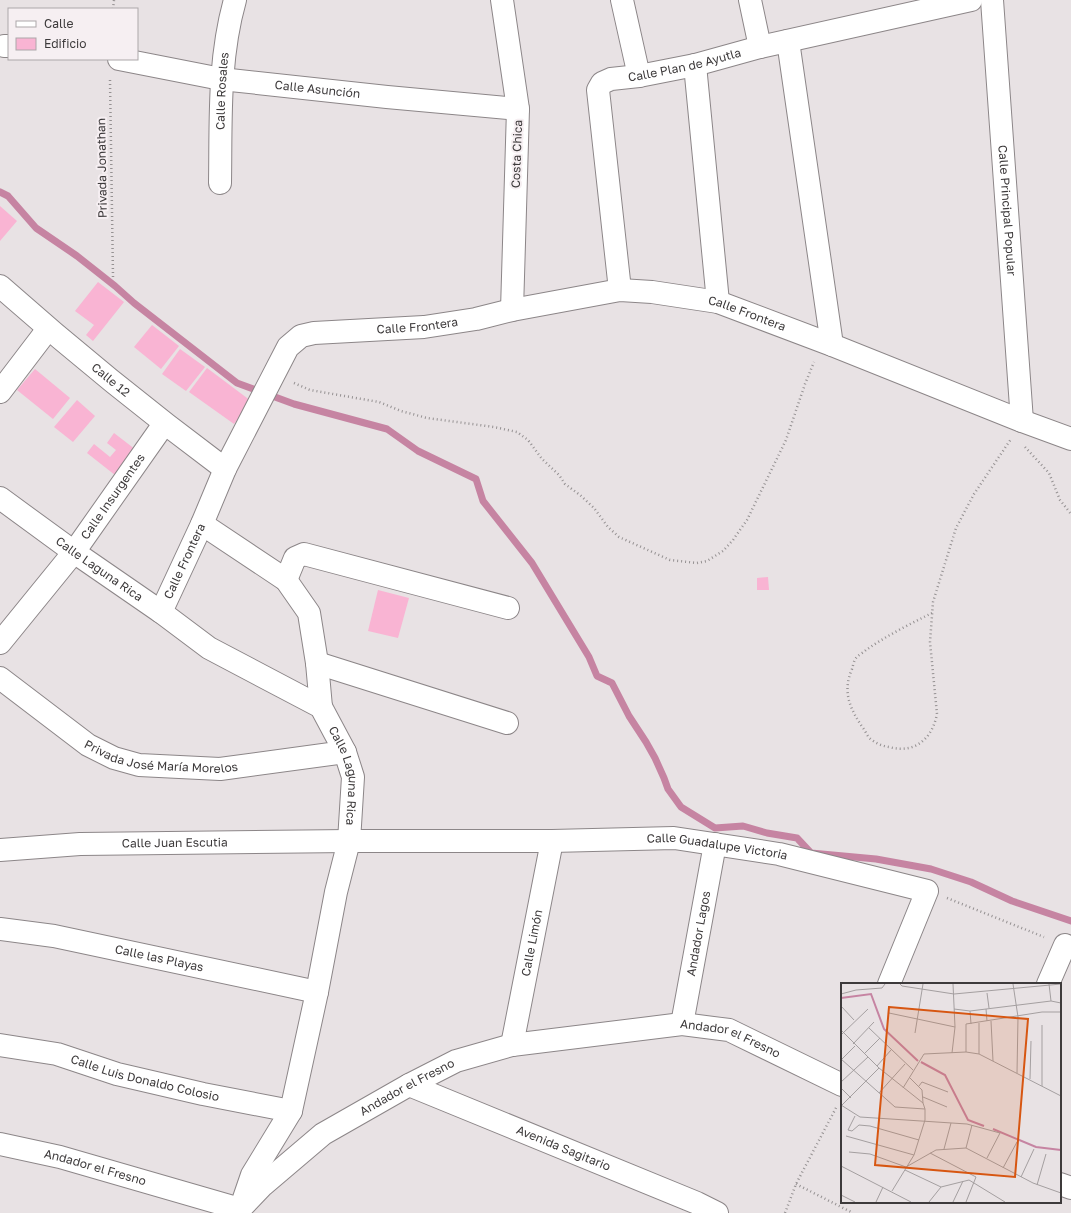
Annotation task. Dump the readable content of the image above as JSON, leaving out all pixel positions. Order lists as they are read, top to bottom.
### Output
{
  "streets": {
    "street": [
      "Calle Plan de Ayutla",
      "Calle Asunción",
      "Calle Rosales",
      "Costa Chica",
      "Calle Principal Popular",
      "Calle Frontera",
      "Calle 12",
      "Calle Insurgentes",
      "Calle Laguna Rica",
      "Privada José María Morelos",
      "Calle Juan Escutia",
      "Calle Guadalupe Victoria",
      "Andador Lagos",
      "Calle Limón",
      "Calle las Playas",
      "Andador el Fresno",
      "Calle Luis Donaldo Colosio",
      "Avenida Sagitario"
    ],
    "path": ["Privada Jonathan"]
  },
  "crossings": [
    ["Calle Plan de Ayutla", "Calle Frontera"],
    ["Calle Asunción", "Calle Rosales"],
    ["Calle Asunción", "Costa Chica"],
    ["Calle Asunción", "Privada Jonathan"],
    ["Costa Chica", "Calle Frontera"],
    ["Calle Principal Popular", "Calle Frontera"],
    ["Calle Frontera", "Calle 12"],
    ["Calle Frontera", "Calle Laguna Rica"],
    ["Calle 12", "Calle Insurgentes"],
    ["Calle Insurgentes", "Calle Laguna Rica"],
    ["Calle Laguna Rica", "Privada José María Morelos"],
    ["Calle Laguna Rica", "Calle Juan Escutia"],
    ["Calle Laguna Rica", "Calle Guadalupe Victoria"],
    ["Calle Laguna Rica", "Calle las Playas"],
    ["Calle Laguna Rica", "Andador el Fresno"],
    ["Calle Laguna Rica", "Calle Luis Donaldo Colosio"],
    ["Calle Juan Escutia", "Calle Guadalupe Victoria"],
    ["Calle Guadalupe Victoria", "Andador Lagos"],
    ["Calle Guadalupe Victoria", "Calle Limón"],
    ["Andador Lagos", "Andador el Fresno"],
    ["Calle Limón", "Andador el Fresno"],
    ["Andador el Fresno", "Avenida Sagitario"]
  ],
  "legend": ["Calle", "Edificio"]
}
